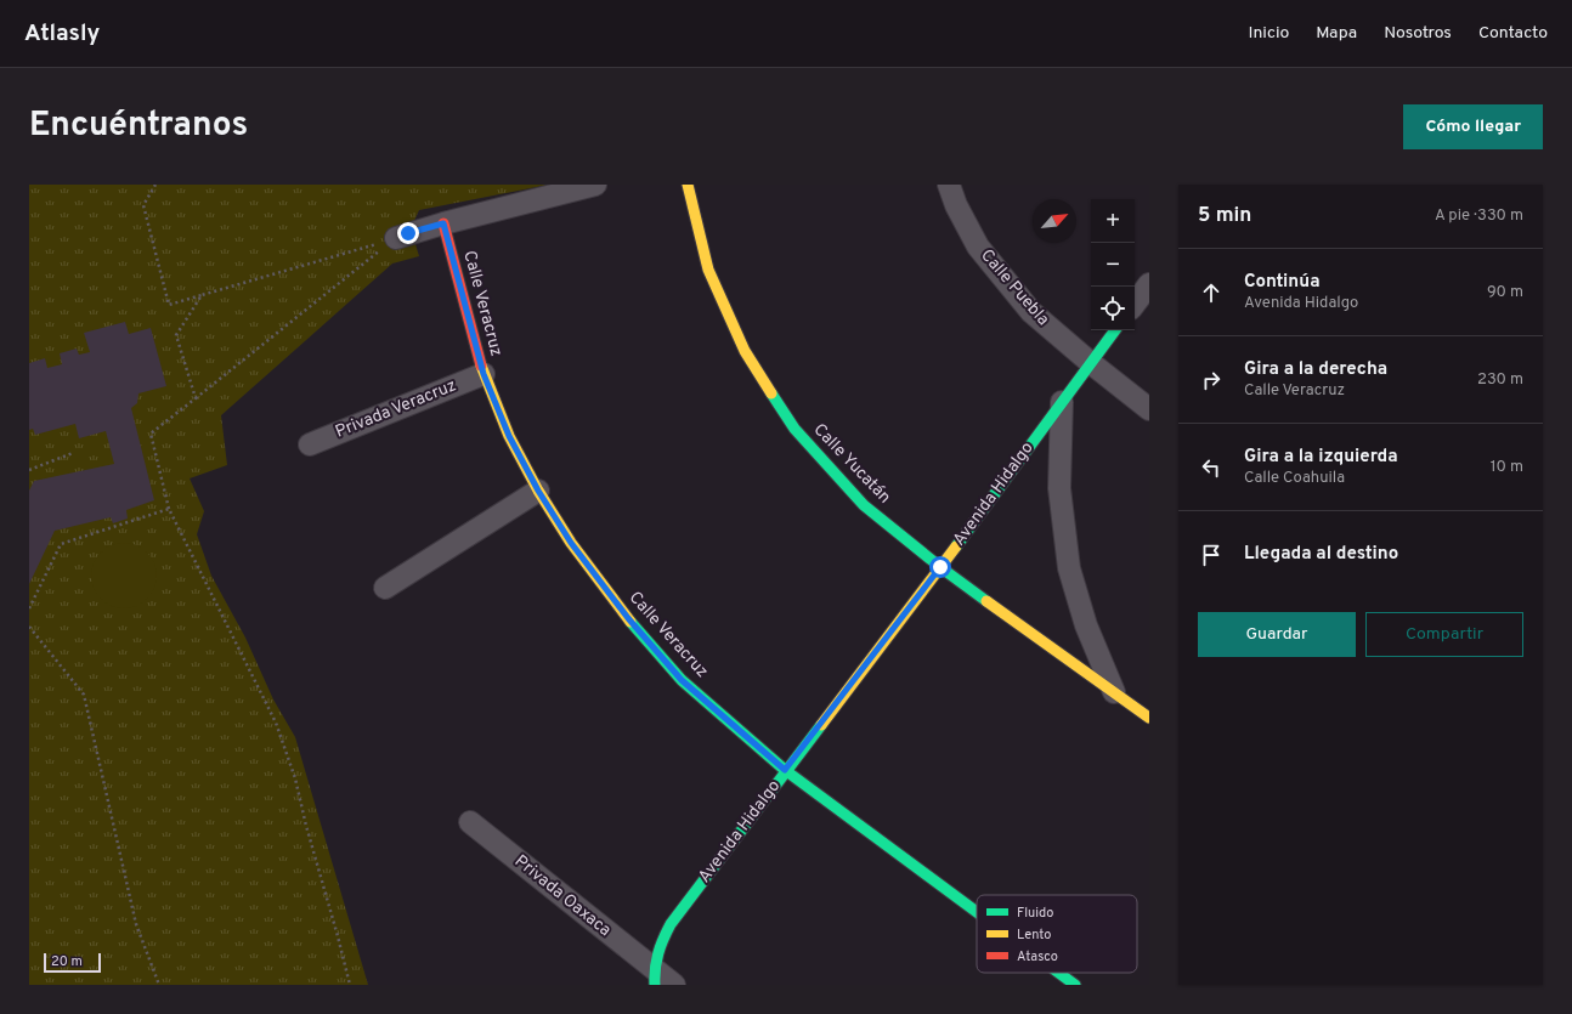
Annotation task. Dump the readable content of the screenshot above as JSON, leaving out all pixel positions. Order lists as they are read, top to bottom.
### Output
{
  "streets": {
    "street": [
      "Calle Puebla",
      "Calle Veracruz",
      "Privada Veracruz",
      "Calle Yucatán",
      "Avenida Hidalgo",
      "Privada Oaxaca"
    ]
  },
  "crossings": [
    ["Calle Puebla", "Avenida Hidalgo"],
    ["Calle Veracruz", "Privada Veracruz"],
    ["Calle Veracruz", "Avenida Hidalgo"],
    ["Calle Yucatán", "Avenida Hidalgo"],
    ["Avenida Hidalgo", "Privada Oaxaca"]
  ],
  "legend": ["Fluido", "Lento", "Atasco"],
  "scale_bar": "20 m",
  "north": "top right",
  "page": {
    "header": "Atlasly",
    "nav": [
      "Inicio",
      "Mapa",
      "Nosotros",
      "Contacto"
    ],
    "title": "Encuéntranos",
    "buttons": [
      "Cómo llegar",
      ["Guardar", "Compartir"]
    ],
    "heading": ["5 min", "A pie · 330 m"],
    "map_buttons": ["+", "−"],
    "list": [
      ["Continúa", "Avenida Hidalgo", "90 m"],
      ["Gira a la derecha", "Calle Veracruz", "230 m"],
      ["Gira a la izquierda", "Calle Coahuila", "10 m"],
      "Llegada al destino"
    ],
    "scale": "20 m"
  }
}
